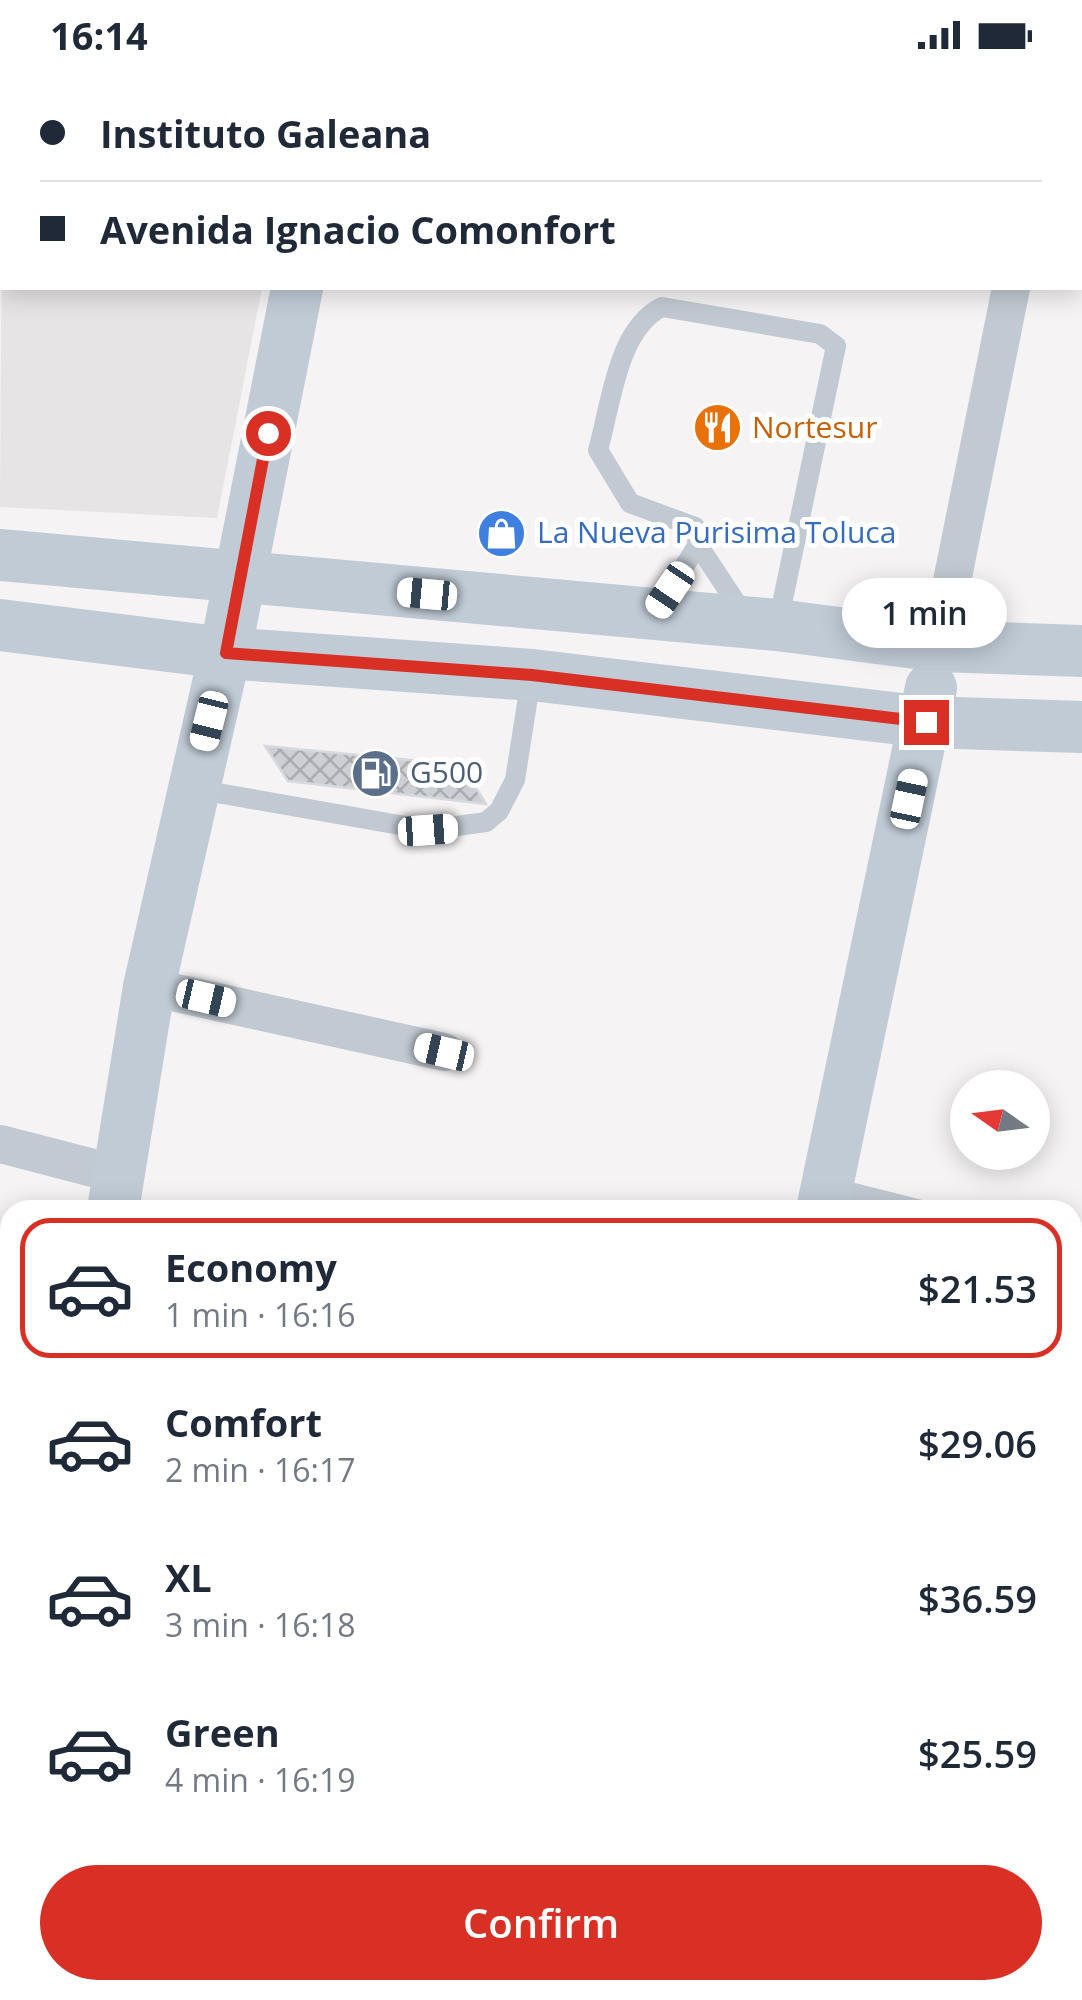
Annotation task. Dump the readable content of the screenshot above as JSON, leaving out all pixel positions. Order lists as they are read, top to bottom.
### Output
{
  "places": {
    "restaurant": ["Nortesur"],
    "shop": ["La Nueva Purisima Toluca"],
    "fuel station": ["G500"]
  },
  "north": "left",
  "page": {
    "status": "16:14",
    "banner": ["Instituto Galeana", "Avenida Ignacio Comonfort"],
    "bubble": "1 min",
    "list": [
      {
        "name": "Economy",
        "note": "1 min · 16:16",
        "value": "$21.53"
      },
      {
        "name": "Comfort",
        "note": "2 min · 16:17",
        "value": "$29.06"
      },
      {
        "name": "XL",
        "note": "3 min · 16:18",
        "value": "$36.59"
      },
      {
        "name": "Green",
        "note": "4 min · 16:19",
        "value": "$25.59"
      }
    ],
    "buttons": "Confirm"
  }
}
